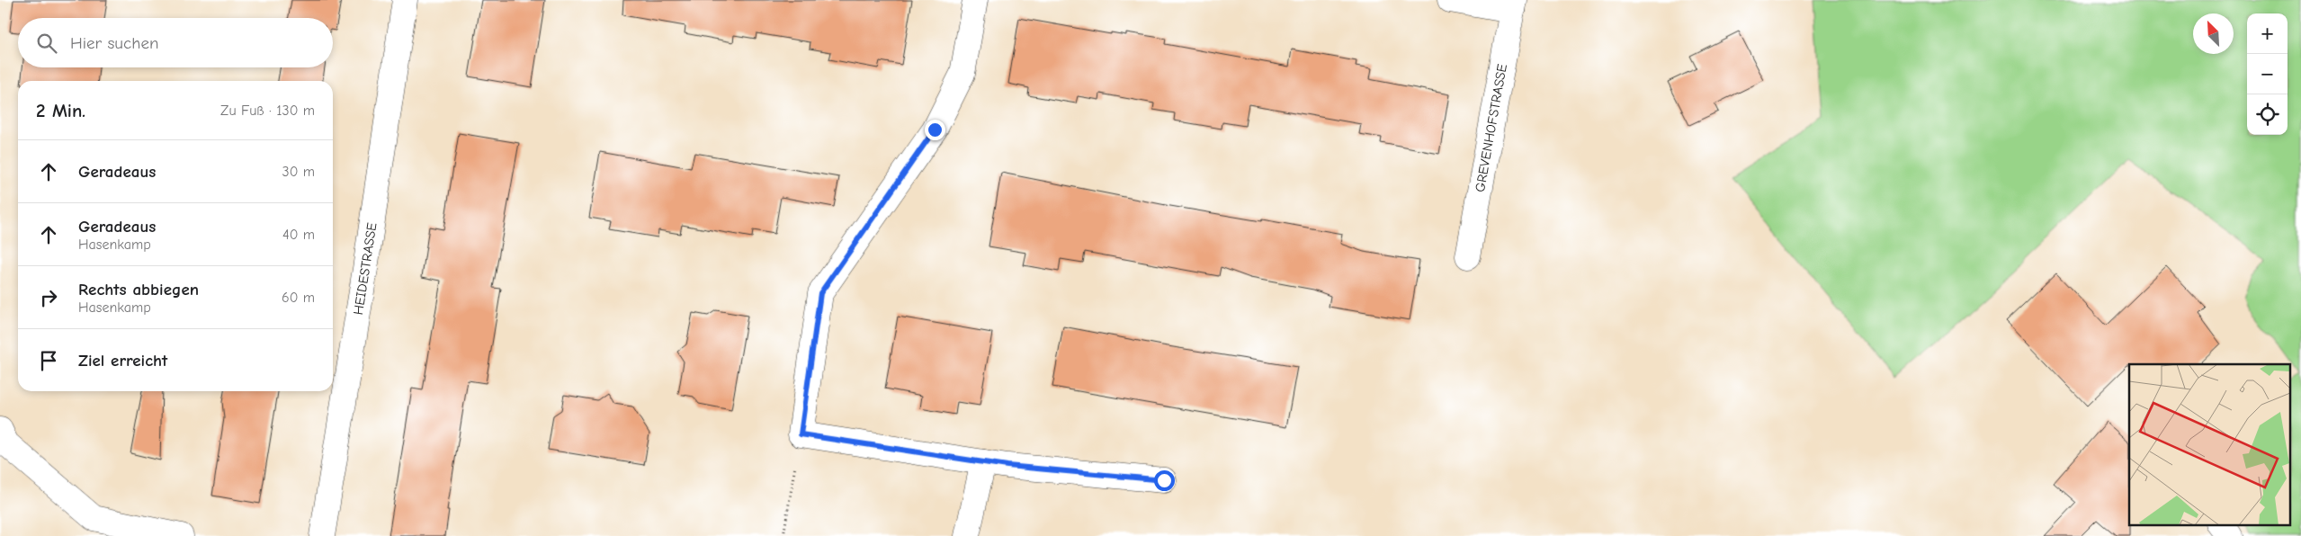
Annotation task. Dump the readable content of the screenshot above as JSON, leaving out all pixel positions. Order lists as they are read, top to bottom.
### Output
{
  "streets": {
    "street": ["GREVENHOFSTRASSE", "HEIDESTRASSE"]
  },
  "north": "top left",
  "page": {
    "map_buttons": ["+", "−"],
    "search": "Hier suchen",
    "heading": ["2 Min.", "Zu Fuß · 130 m"],
    "list": [
      ["Geradeaus", "30 m"],
      ["Geradeaus", "Hasenkamp", "40 m"],
      ["Rechts abbiegen", "Hasenkamp", "60 m"],
      "Ziel erreicht"
    ]
  }
}
